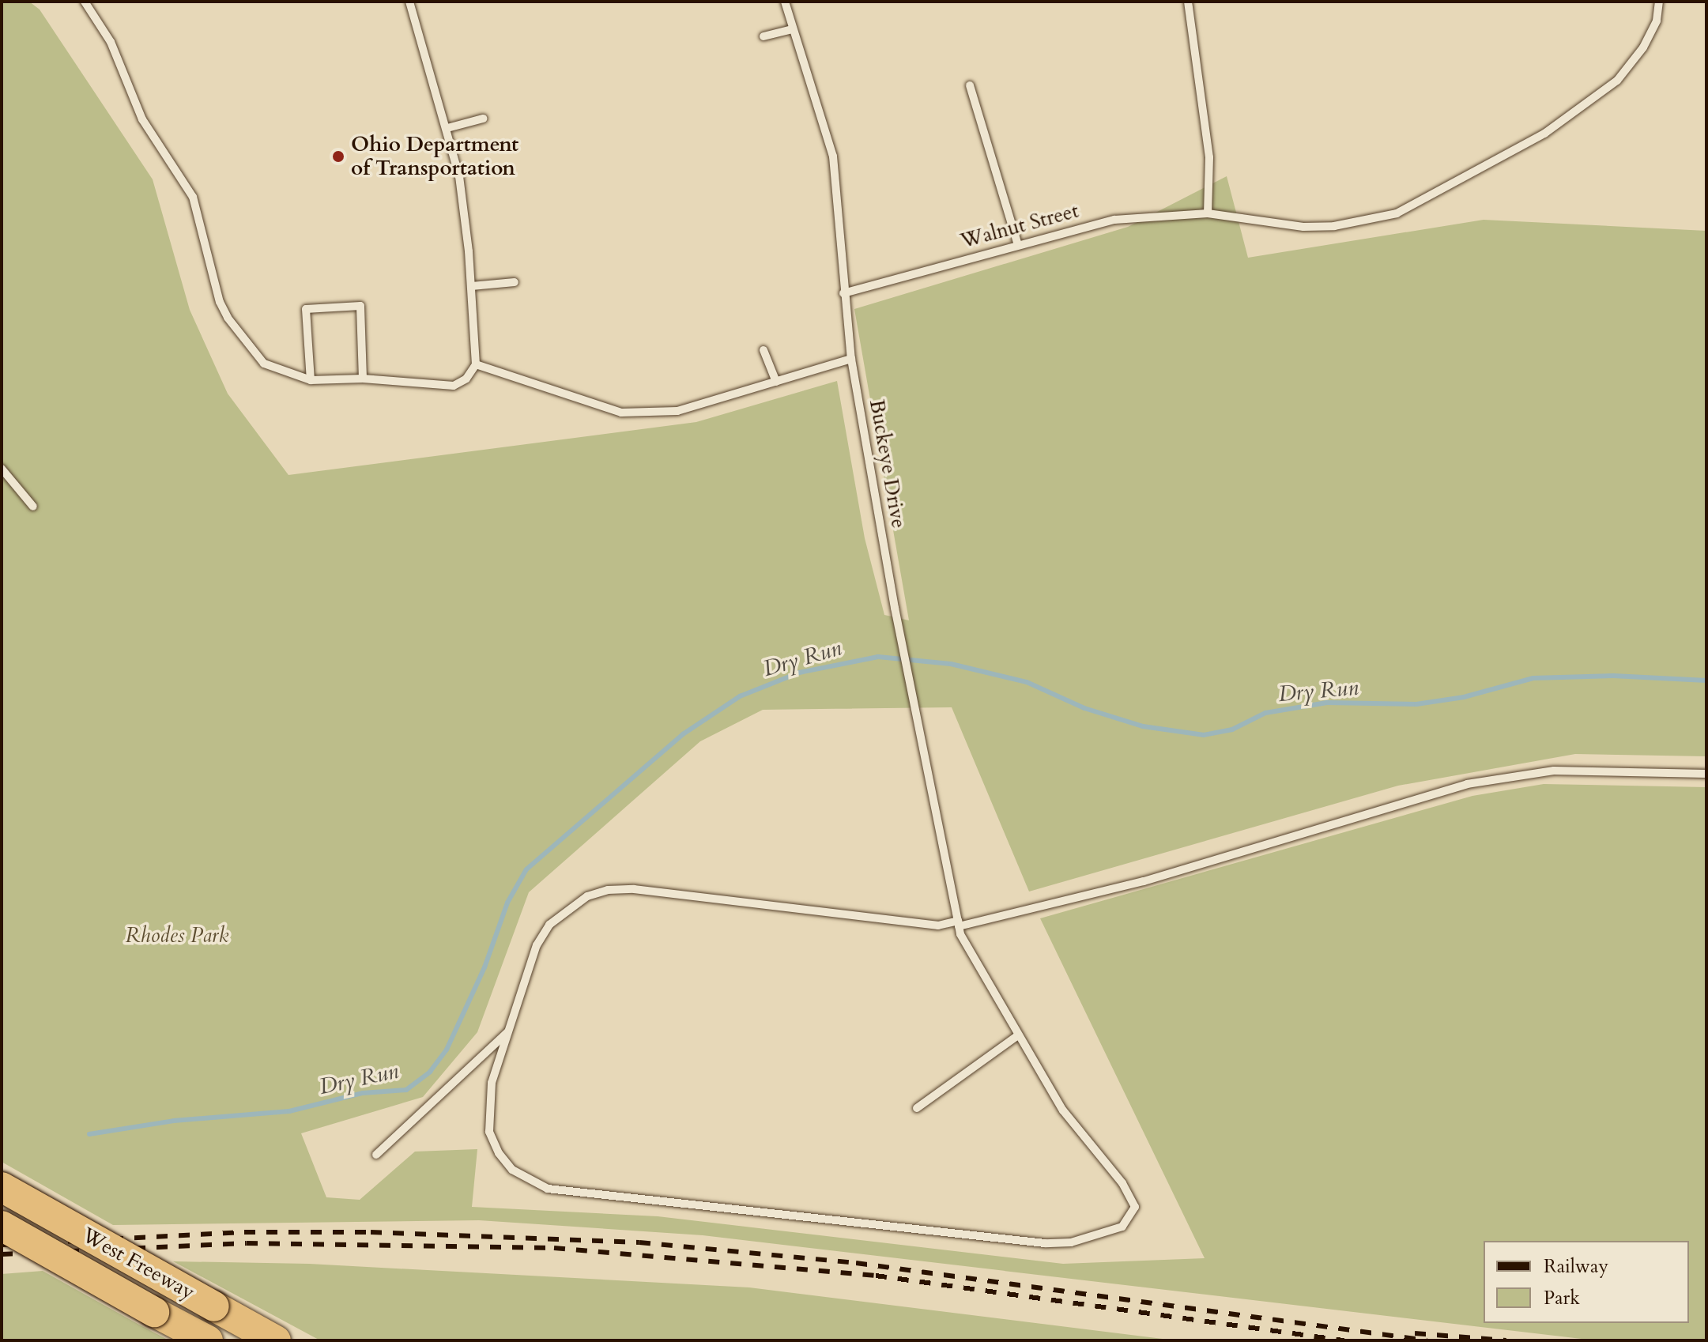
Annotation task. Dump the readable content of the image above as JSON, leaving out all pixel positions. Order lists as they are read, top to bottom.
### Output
{
  "streets": {
    "highway": ["West Freeway"],
    "lane": ["Walnut Street", "Buckeye Drive"]
  },
  "crossings": [
    ["Walnut Street", "Buckeye Drive"]
  ],
  "water": ["Dry Run"],
  "parks": ["Rhodes Park"],
  "places": ["Ohio Department of Transportation"],
  "legend": ["Railway", "Park"]
}
